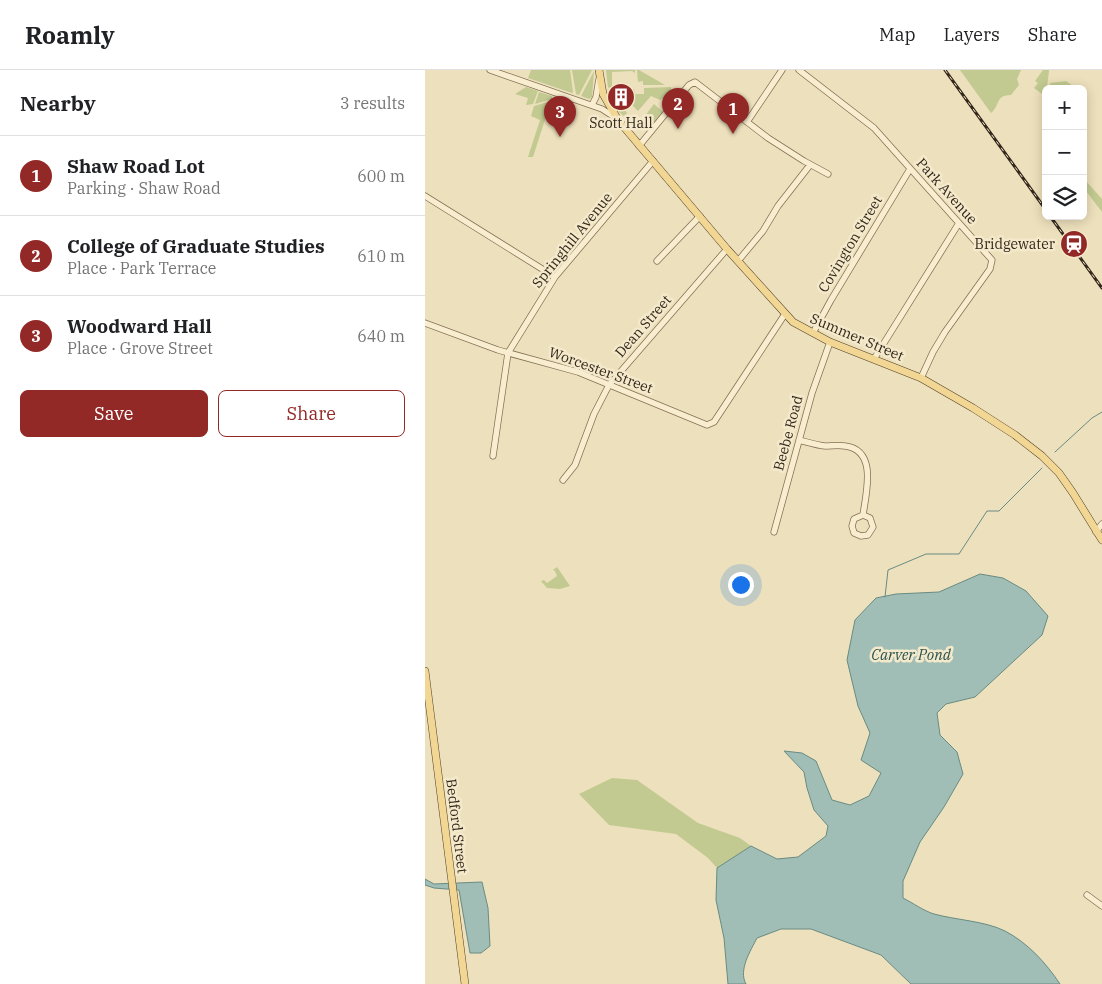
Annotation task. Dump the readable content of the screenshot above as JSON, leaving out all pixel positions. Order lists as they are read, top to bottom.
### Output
{
  "streets": {
    "main road": ["Summer Street", "Bedford Street"],
    "street": [
      "Park Avenue",
      "Springhill Avenue",
      "Covington Street",
      "Dean Street",
      "Worcester Street",
      "Beebe Road"
    ]
  },
  "crossings": [
    ["Park Avenue", "Covington Street"],
    ["Park Avenue", "Summer Street"],
    ["Springhill Avenue", "Summer Street"],
    ["Springhill Avenue", "Worcester Street"],
    ["Covington Street", "Summer Street"],
    ["Dean Street", "Summer Street"],
    ["Dean Street", "Worcester Street"],
    ["Summer Street", "Worcester Street"],
    ["Summer Street", "Beebe Road"]
  ],
  "water": ["Carver Pond"],
  "places": {
    "building": ["Scott Hall"],
    "station": ["Bridgewater"]
  },
  "page": {
    "header": "Roamly",
    "nav": ["Map", "Layers", "Share"],
    "heading": ["Nearby", "3 results"],
    "map_buttons": ["+", "−"],
    "pins": ["2", "1", "3"],
    "list": [
      {
        "mark": "1",
        "name": "Shaw Road Lot",
        "note": "Parking · Shaw Road",
        "value": "600 m"
      },
      {
        "mark": "2",
        "name": "College of Graduate Studies",
        "note": "Place · Park Terrace",
        "value": "610 m"
      },
      {
        "mark": "3",
        "name": "Woodward Hall",
        "note": "Place · Grove Street",
        "value": "640 m"
      }
    ],
    "buttons": ["Save", "Share"]
  }
}
